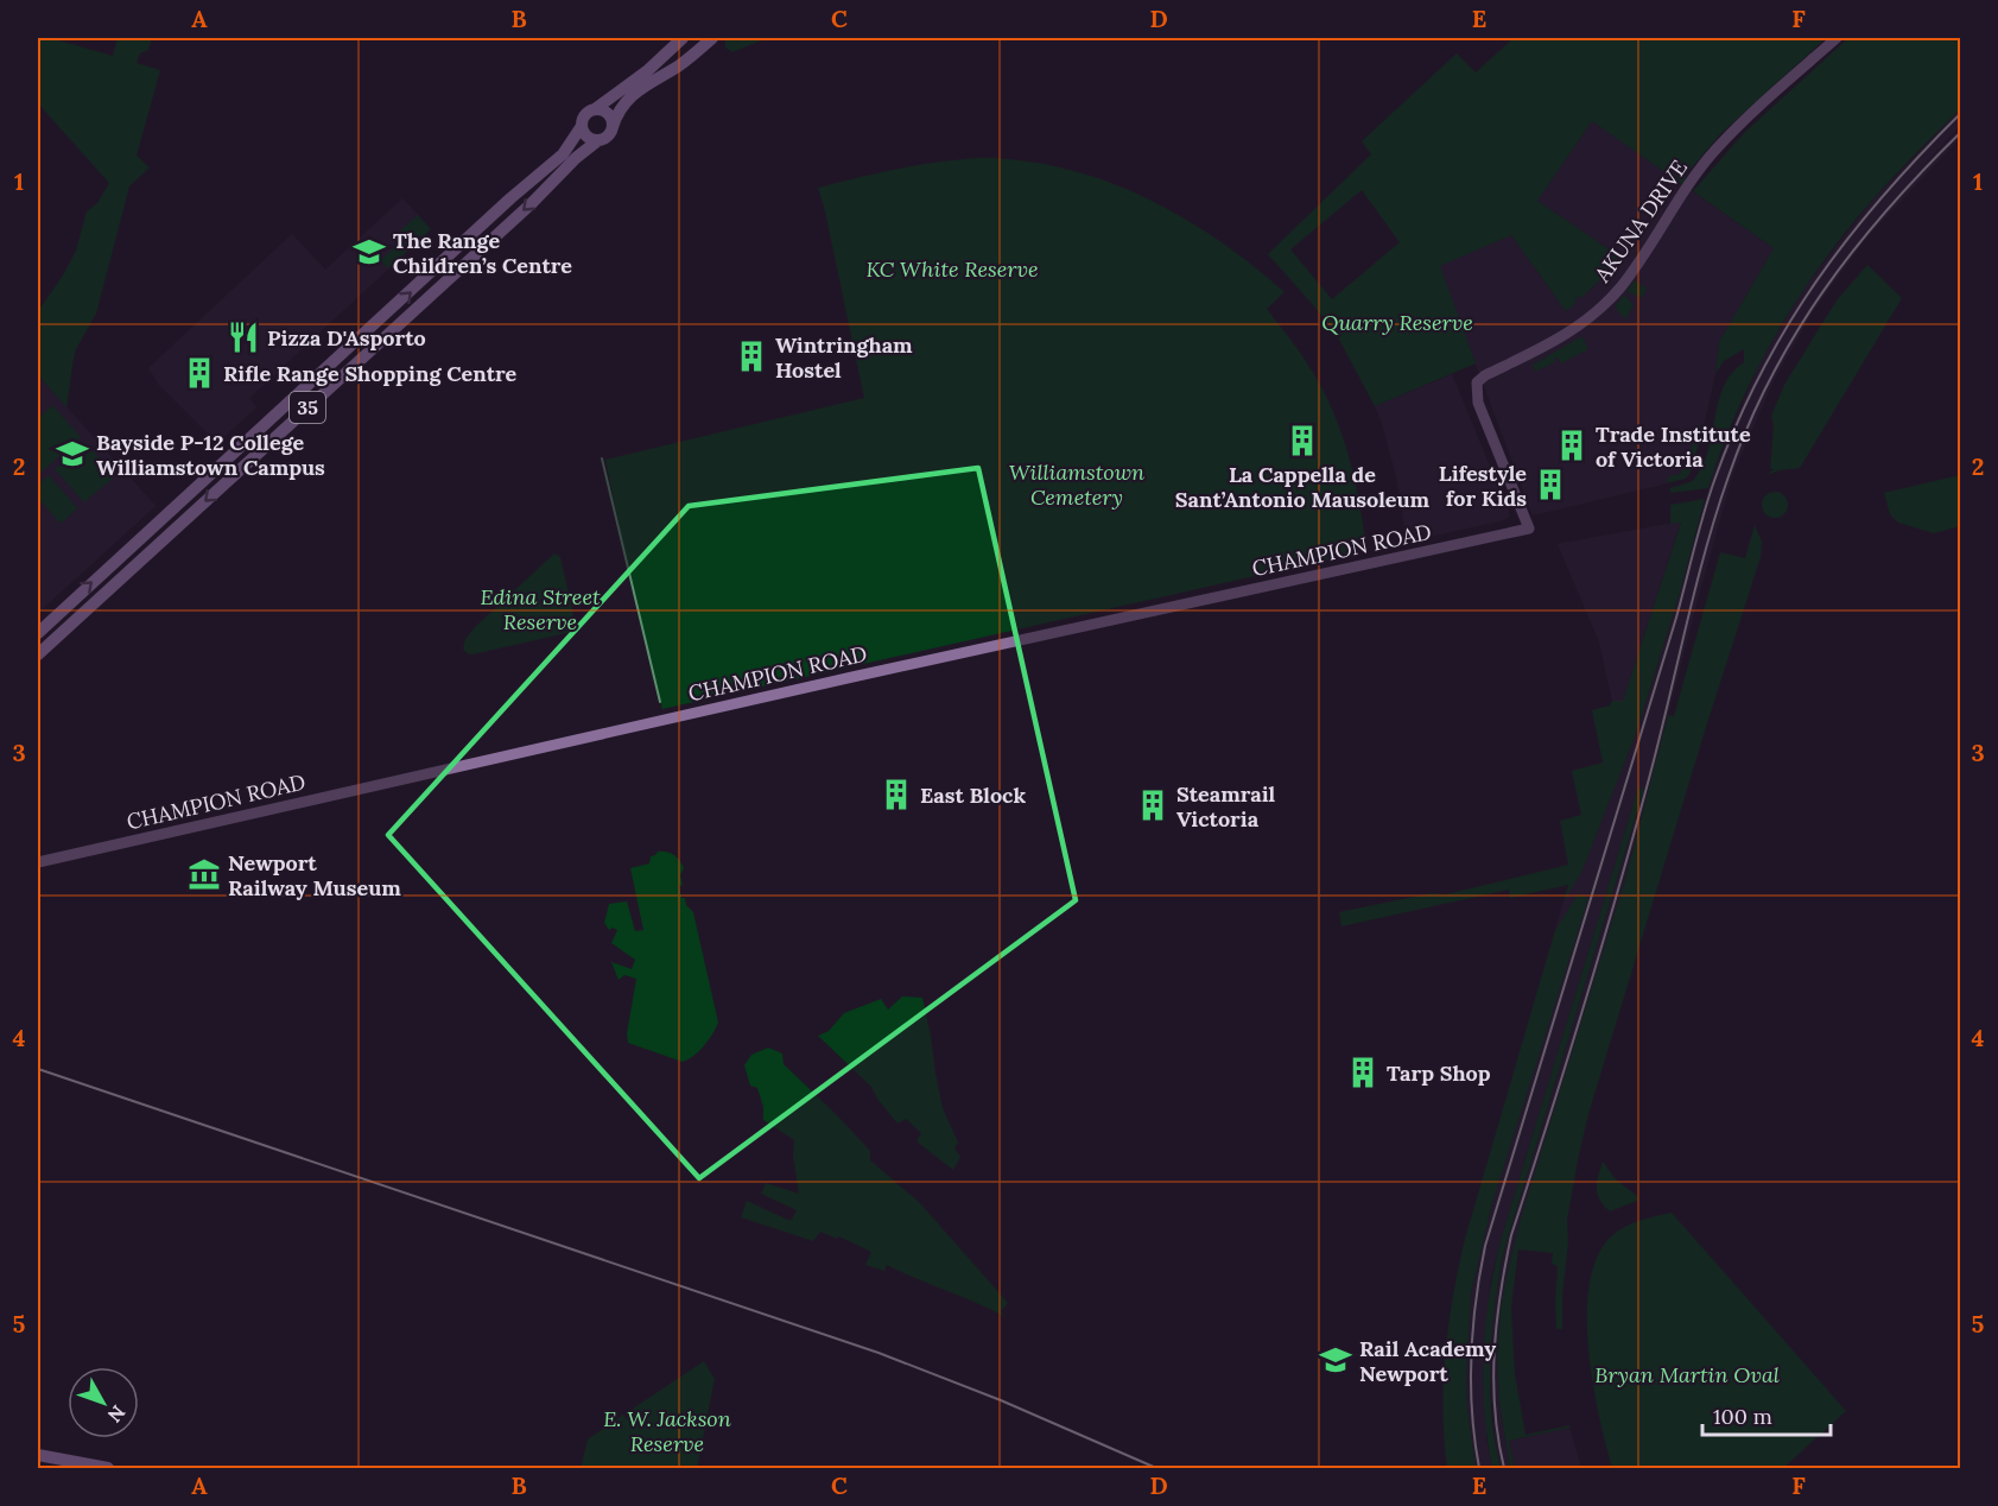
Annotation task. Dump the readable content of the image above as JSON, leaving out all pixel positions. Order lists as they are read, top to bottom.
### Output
{
  "streets": {
    "main road": ["35"],
    "street": ["AKUNA DRIVE", "CHAMPION ROAD"]
  },
  "crossings": [
    ["AKUNA DRIVE", "CHAMPION ROAD"]
  ],
  "parks": [
    "KC White Reserve",
    "Quarry Reserve",
    "Williamstown Cemetery",
    "Edina Street Reserve",
    "Bryan Martin Oval",
    "E. W. Jackson Reserve"
  ],
  "places": {
    "school or university": ["The Range Children’s Centre", "Bayside P-12 College Williamstown Campus", "Rail Academy Newport"],
    "restaurant": ["Pizza D'Asporto"],
    "building": [
      "Wintringham Hostel",
      "Rifle Range Shopping Centre",
      "La Cappella de Sant’Antonio Mausoleum",
      "Trade Institute of Victoria",
      "Lifestyle for Kids",
      "East Block",
      "Steamrail Victoria",
      "Tarp Shop"
    ],
    "museum": ["Newport Railway Museum"]
  },
  "scale_bar": "100 m",
  "north": "bottom right",
  "grid": {
    "columns": [
      "A",
      "B",
      "C",
      "D",
      "E",
      "F"
    ],
    "rows": [
      "1",
      "2",
      "3",
      "4",
      "5"
    ]
  }
}
